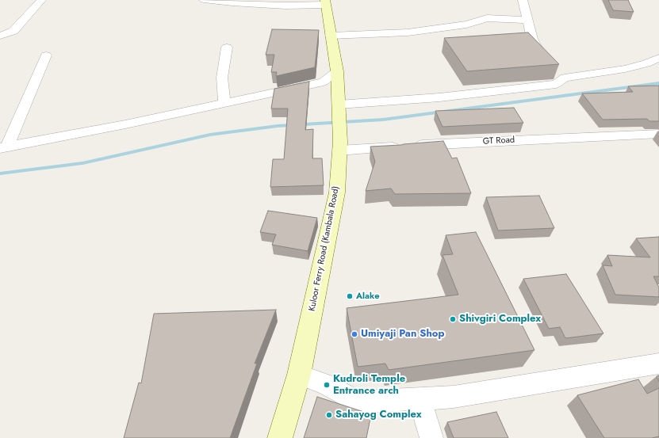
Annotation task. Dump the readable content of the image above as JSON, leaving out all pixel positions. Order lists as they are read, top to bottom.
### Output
{
  "streets": {
    "main road": ["Kuloor Ferry Road (Kambala Road)"],
    "street": ["GT Road"]
  },
  "crossings": [
    ["GT Road", "Kuloor Ferry Road (Kambala Road)"]
  ],
  "places": [
    "Alake",
    "Shivgiri Complex",
    "Umiyaji Pan Shop",
    "Kudroli Temple Entrance arch",
    "Sahayog Complex"
  ]
}
